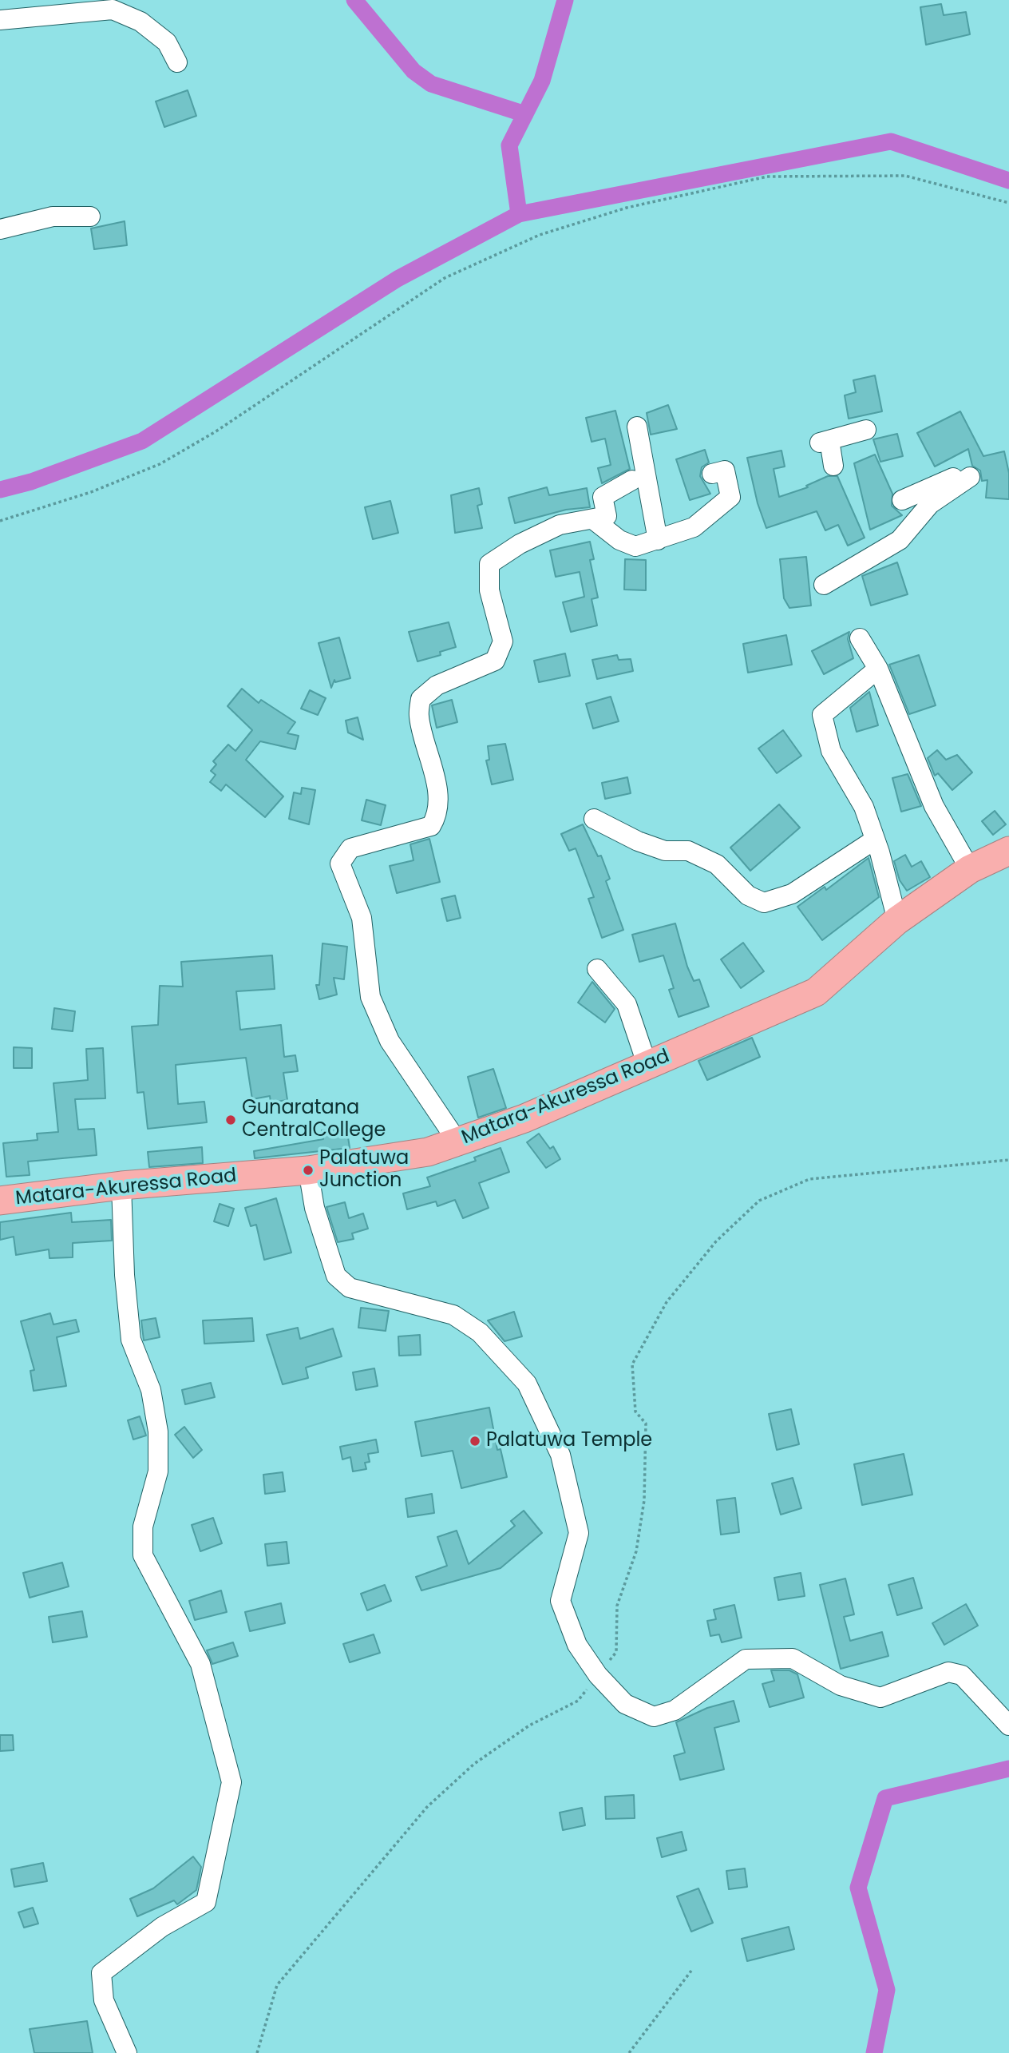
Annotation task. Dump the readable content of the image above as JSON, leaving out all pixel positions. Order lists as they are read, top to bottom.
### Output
{
  "streets": {
    "highway": ["Matara-Akuressa Road"]
  },
  "places": ["Gunaratana CentralCollege", "Palatuwa Junction", "Palatuwa Temple"]
}
